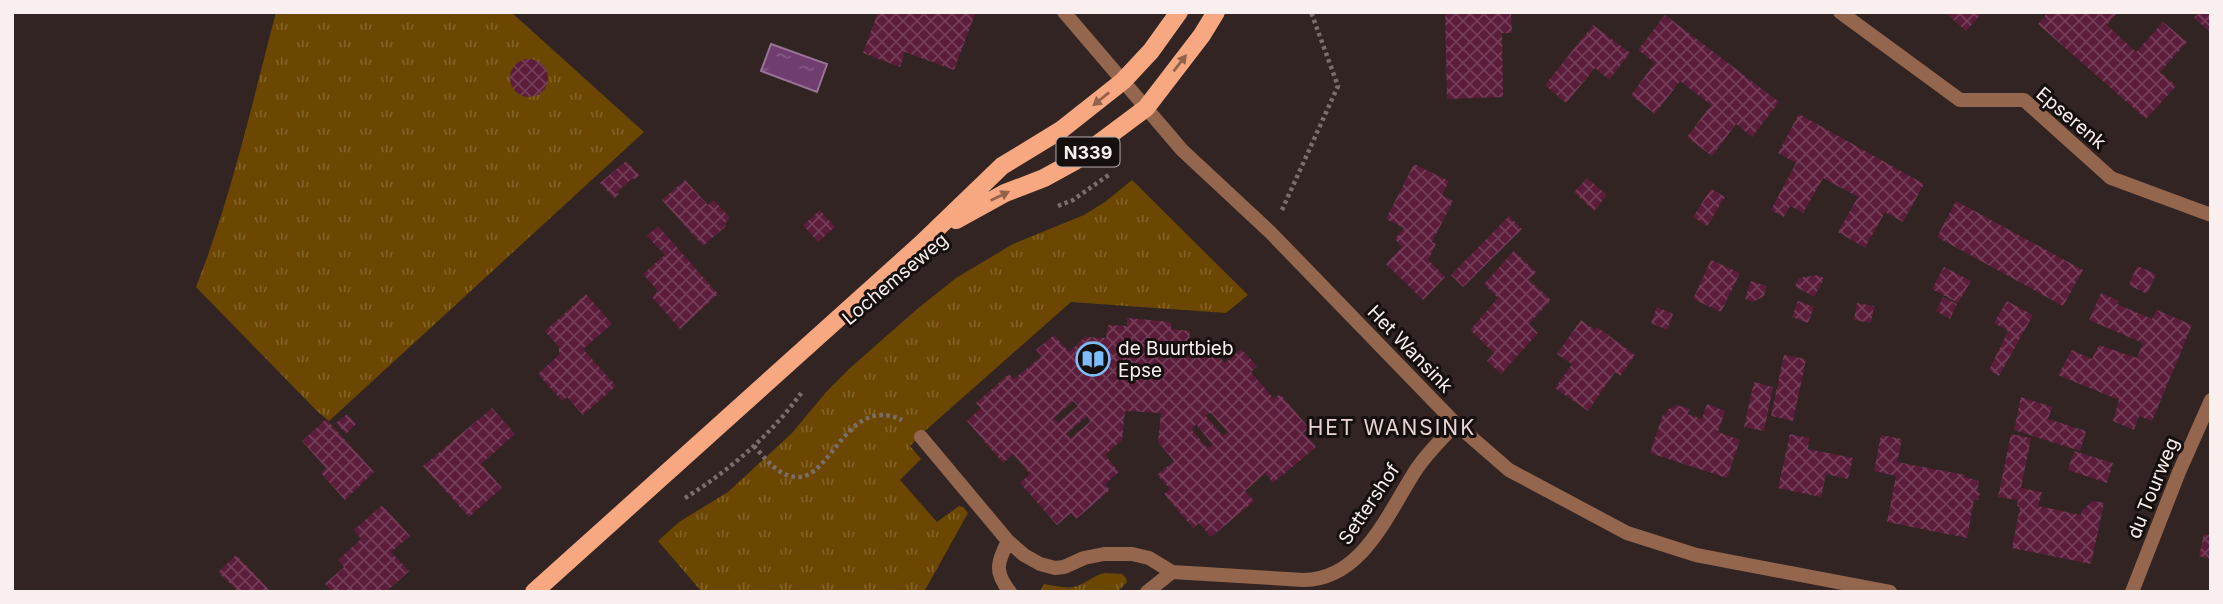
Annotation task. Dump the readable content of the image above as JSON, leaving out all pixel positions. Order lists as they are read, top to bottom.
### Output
{
  "streets": {
    "main road": ["N339", "Lochemseweg"],
    "street": [
      "Epserenk",
      "Het Wansink",
      "du Tourweg",
      "Settershof"
    ]
  },
  "crossings": [
    ["Lochemseweg", "Het Wansink"],
    ["Het Wansink", "Settershof"]
  ],
  "districts": ["HET WANSINK"],
  "places": {
    "library": ["de Buurtbieb Epse"]
  }
}
